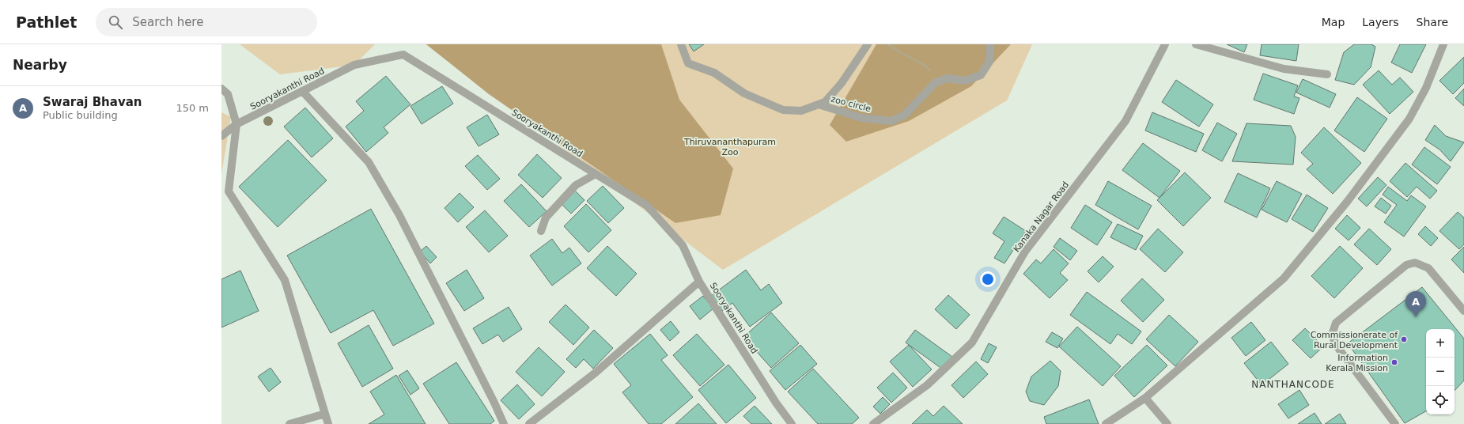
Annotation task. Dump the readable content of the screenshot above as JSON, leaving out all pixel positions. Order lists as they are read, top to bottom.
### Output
{
  "streets": {
    "street": ["Sooryakanthi Road", "zoo circle", "Kanaka Nagar Road"]
  },
  "districts": ["NANTHANCODE"],
  "parks": ["Thiruvananthapuram Zoo"],
  "places": ["Commissionerate of Rural Development", "Information Kerala Mission"],
  "page": {
    "header": "Pathlet",
    "search": "Search here",
    "nav": ["Map", "Layers", "Share"],
    "heading": "Nearby",
    "list": [
      {
        "mark": "A",
        "name": "Swaraj Bhavan",
        "note": "Public building",
        "value": "150 m"
      }
    ],
    "pins": "A",
    "map_buttons": ["+", "−"]
  }
}
